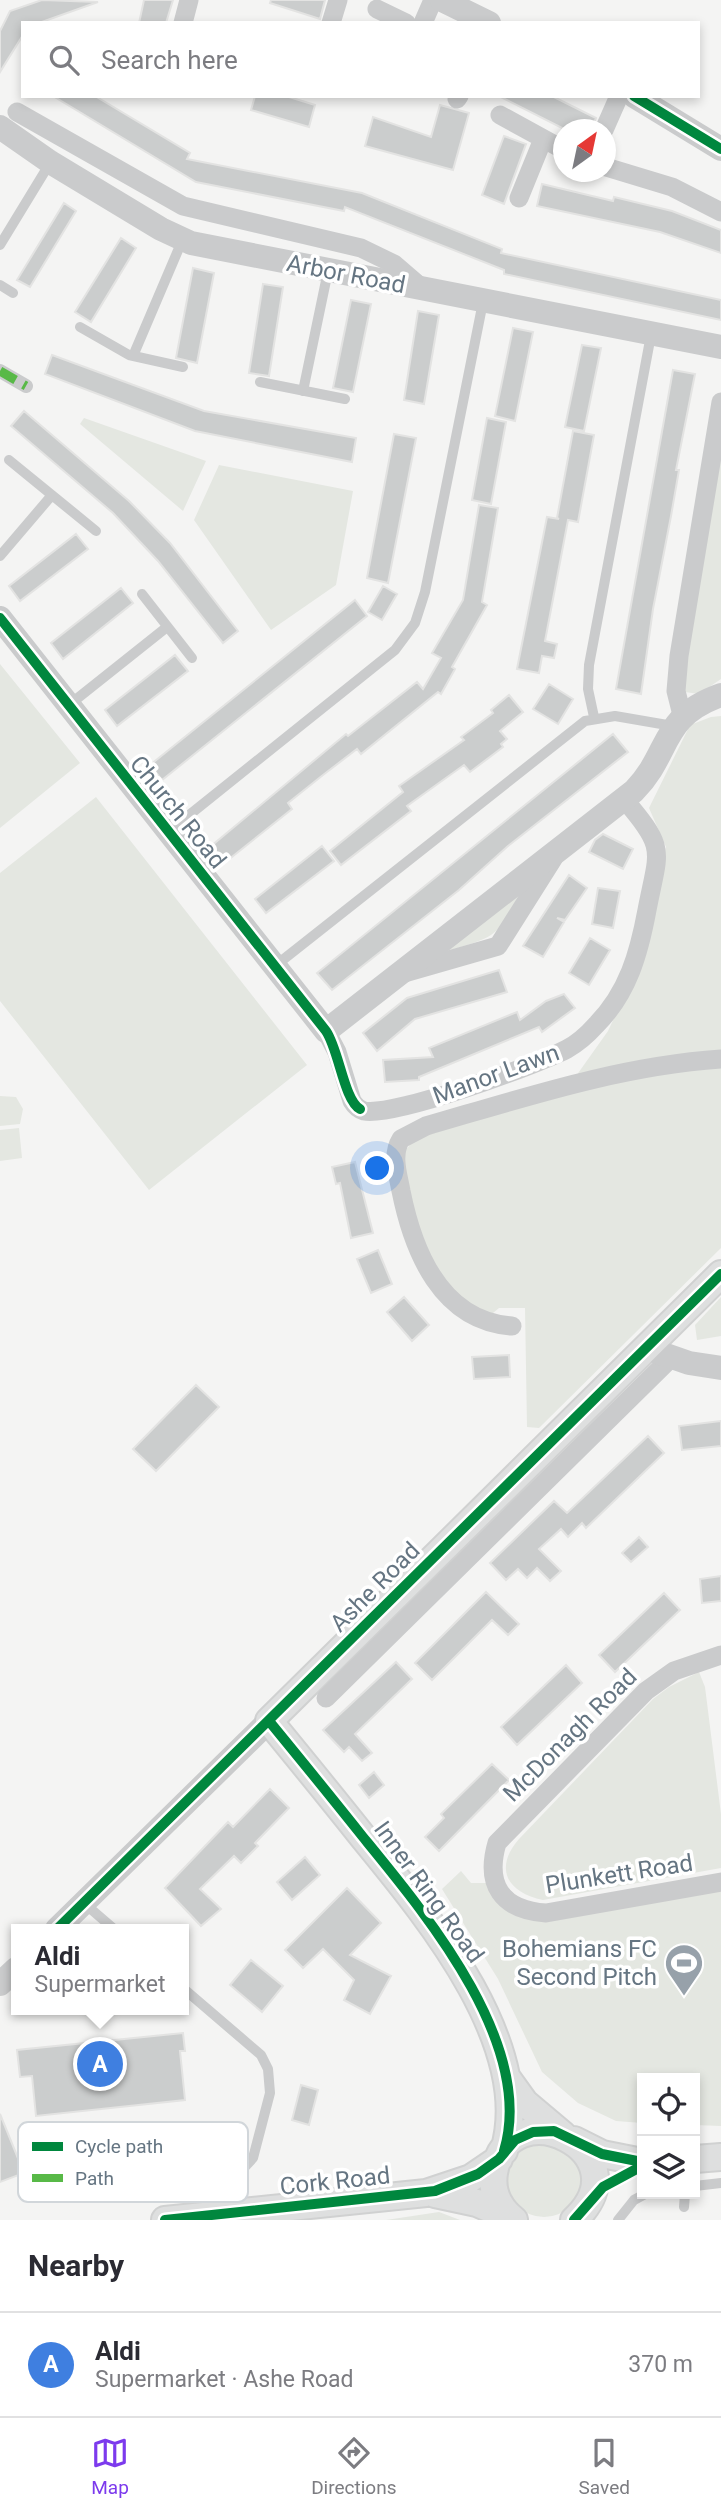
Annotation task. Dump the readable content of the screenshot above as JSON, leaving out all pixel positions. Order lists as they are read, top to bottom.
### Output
{
  "streets": {
    "main road": ["Ashe Road", "Inner Ring Road", "Cork Road"],
    "street": [
      "Arbor Road",
      "Church Road",
      "Manor Lawn",
      "McDonagh Road",
      "Plunkett Road"
    ]
  },
  "crossings": [
    ["Church Road", "Manor Lawn"],
    ["Ashe Road", "Inner Ring Road"],
    ["McDonagh Road", "Plunkett Road"]
  ],
  "places": {
    "sports": ["Bohemians FC Second Pitch"]
  },
  "legend": ["Cycle path", "Path"],
  "north": "top right",
  "page": {
    "search": "Search here",
    "popup": ["Aldi", "Supermarket"],
    "pins": "A",
    "heading": "Nearby",
    "list": [
      {
        "mark": "A",
        "name": "Aldi",
        "note": "Supermarket · Ashe Road",
        "value": "370 m"
      }
    ],
    "nav": ["Map", "Directions", "Saved"]
  }
}
